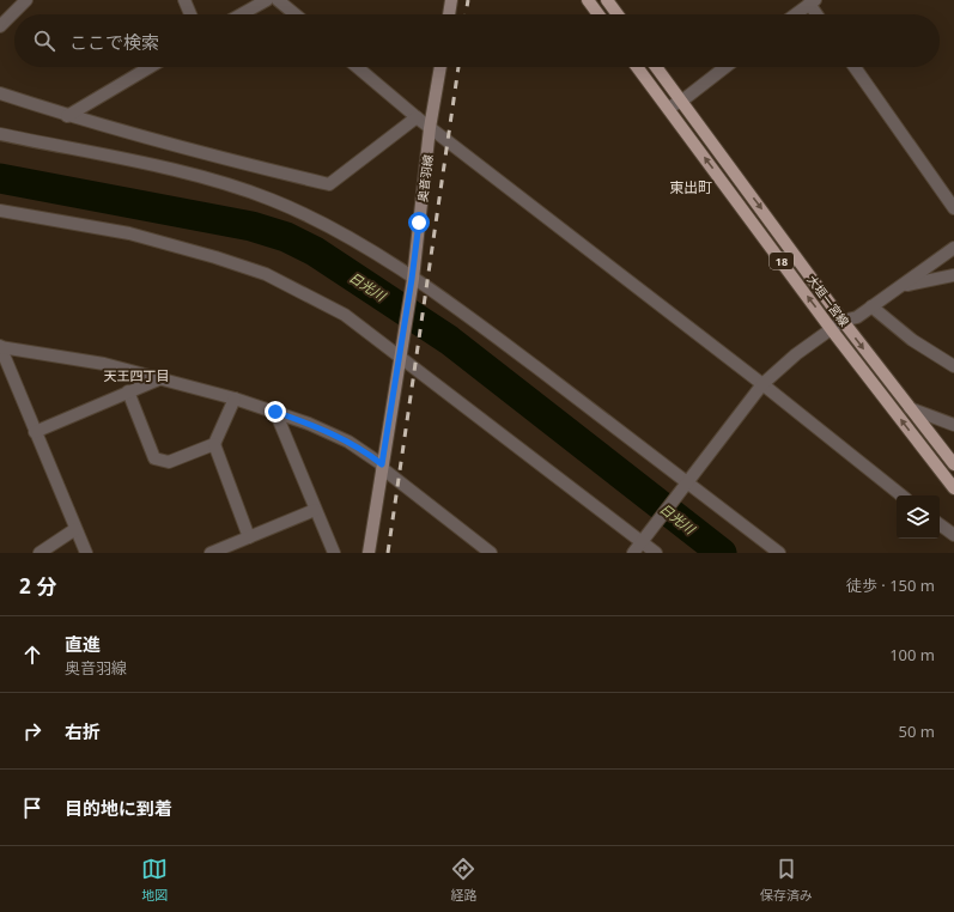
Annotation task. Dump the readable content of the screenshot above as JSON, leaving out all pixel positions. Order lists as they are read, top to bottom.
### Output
{
  "streets": {
    "main road": ["奥音羽線", "18", "大垣一宮線"]
  },
  "districts": ["東出町", "天王四丁目"],
  "water": ["日光川"],
  "page": {
    "search": "ここで検索",
    "heading": ["2 分", "徒歩 · 150 m"],
    "list": [
      ["直進", "奥音羽線", "100 m"],
      ["右折", "50 m"],
      "目的地に到着"
    ],
    "nav": ["地図", "経路", "保存済み"]
  }
}
